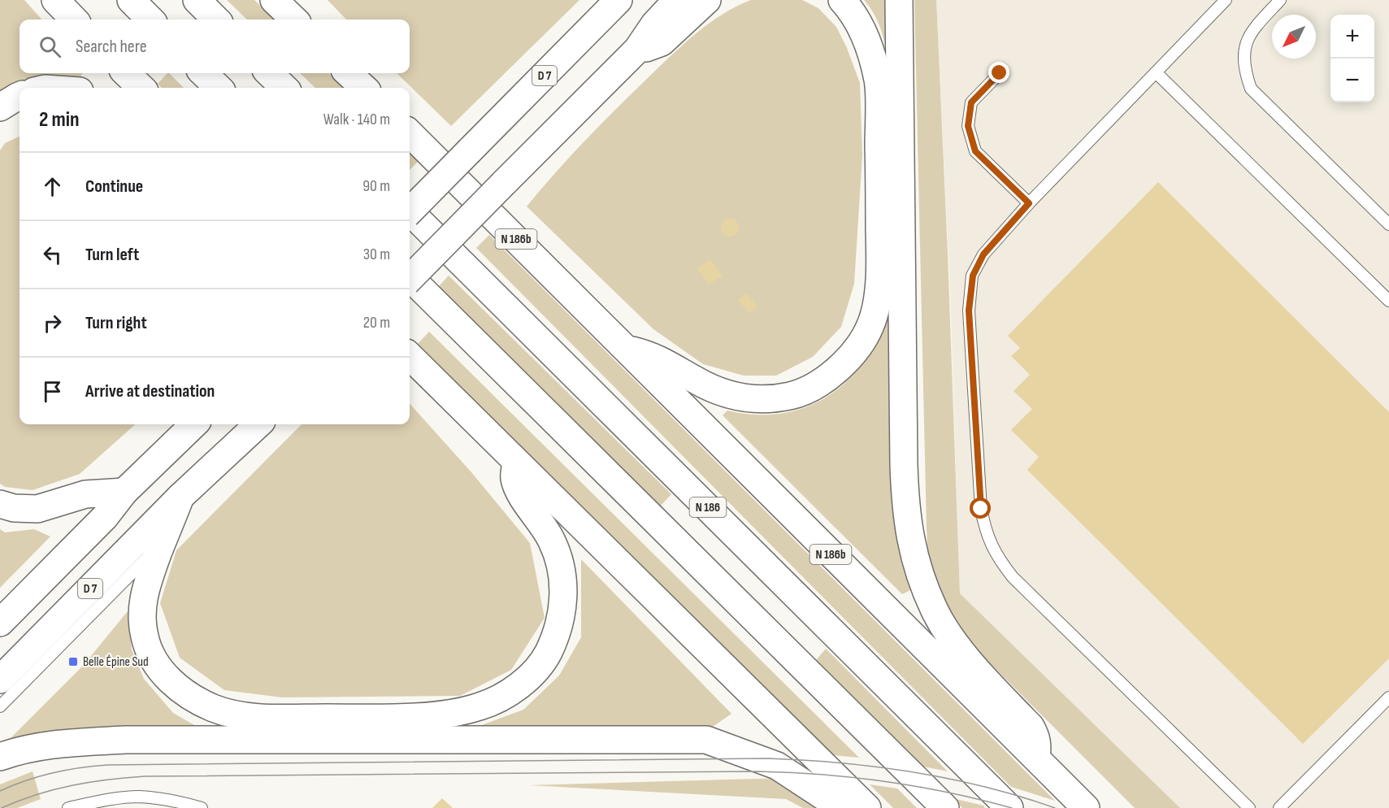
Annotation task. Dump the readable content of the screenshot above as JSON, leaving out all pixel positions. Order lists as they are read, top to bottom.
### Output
{
  "streets": {
    "highway": ["D 7", "N 186b", "N 186"]
  },
  "places": {
    "transit": ["Belle Épine Sud"]
  },
  "north": "bottom left",
  "page": {
    "map_buttons": ["+", "−"],
    "search": "Search here",
    "heading": ["2 min", "Walk · 140 m"],
    "list": [
      ["Continue", "90 m"],
      ["Turn left", "30 m"],
      ["Turn right", "20 m"],
      "Arrive at destination"
    ]
  }
}
